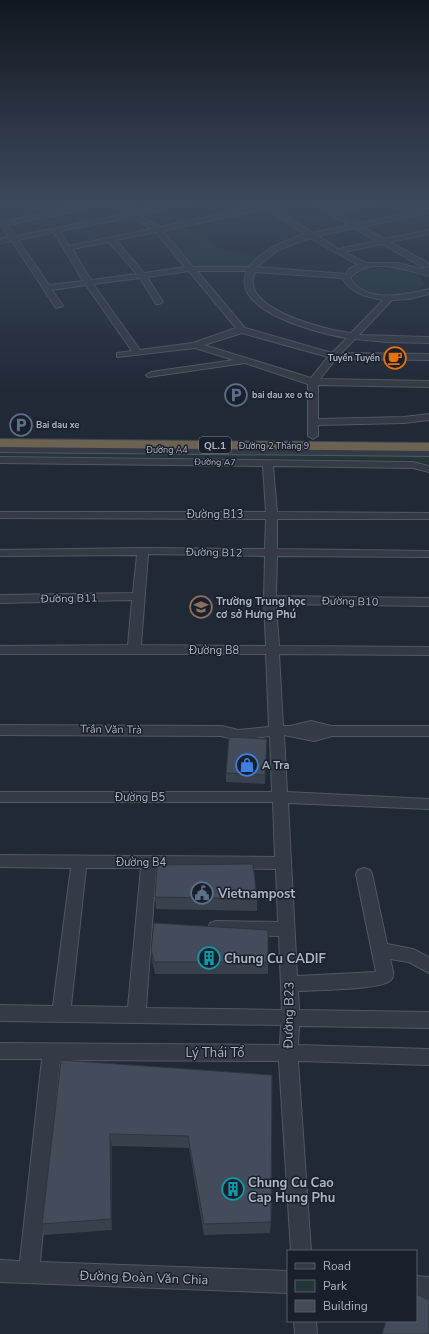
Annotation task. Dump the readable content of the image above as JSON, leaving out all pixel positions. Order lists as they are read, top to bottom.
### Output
{
  "streets": {
    "highway": ["QL.1", "Đường 2 Tháng 9"],
    "street": [
      "Đường A4",
      "Đường A7",
      "Đường B13",
      "Đường B12",
      "Đường B11",
      "Đường B10",
      "Đường B8",
      "Trần Văn Trà",
      "Đường B5",
      "Đường B4",
      "Đường B23",
      "Lý Thái Tổ",
      "Đường Đoàn Văn Chia"
    ]
  },
  "crossings": [
    ["Đường A7", "Đường B23"],
    ["Đường B13", "Đường B23"],
    ["Đường B12", "Đường B23"],
    ["Đường B10", "Đường B23"],
    ["Đường B8", "Đường B23"],
    ["Trần Văn Trà", "Đường B23"],
    ["Đường B5", "Đường B23"],
    ["Đường B4", "Đường B23"],
    ["Đường B23", "Lý Thái Tổ"]
  ],
  "places": {
    "cafe": ["Tuyền Tuyền"],
    "parking": ["bai dau xe o to", "Bai dau xe"],
    "school or university": ["Trường Trung học cơ sở Hưng Phú"],
    "shop": ["A Tra"],
    "public building": ["Vietnampost"],
    "building": ["Chung Cu CADIF", "Chung Cu Cao Cap Hung Phu"]
  },
  "legend": ["Road", "Park", "Building"]
}
